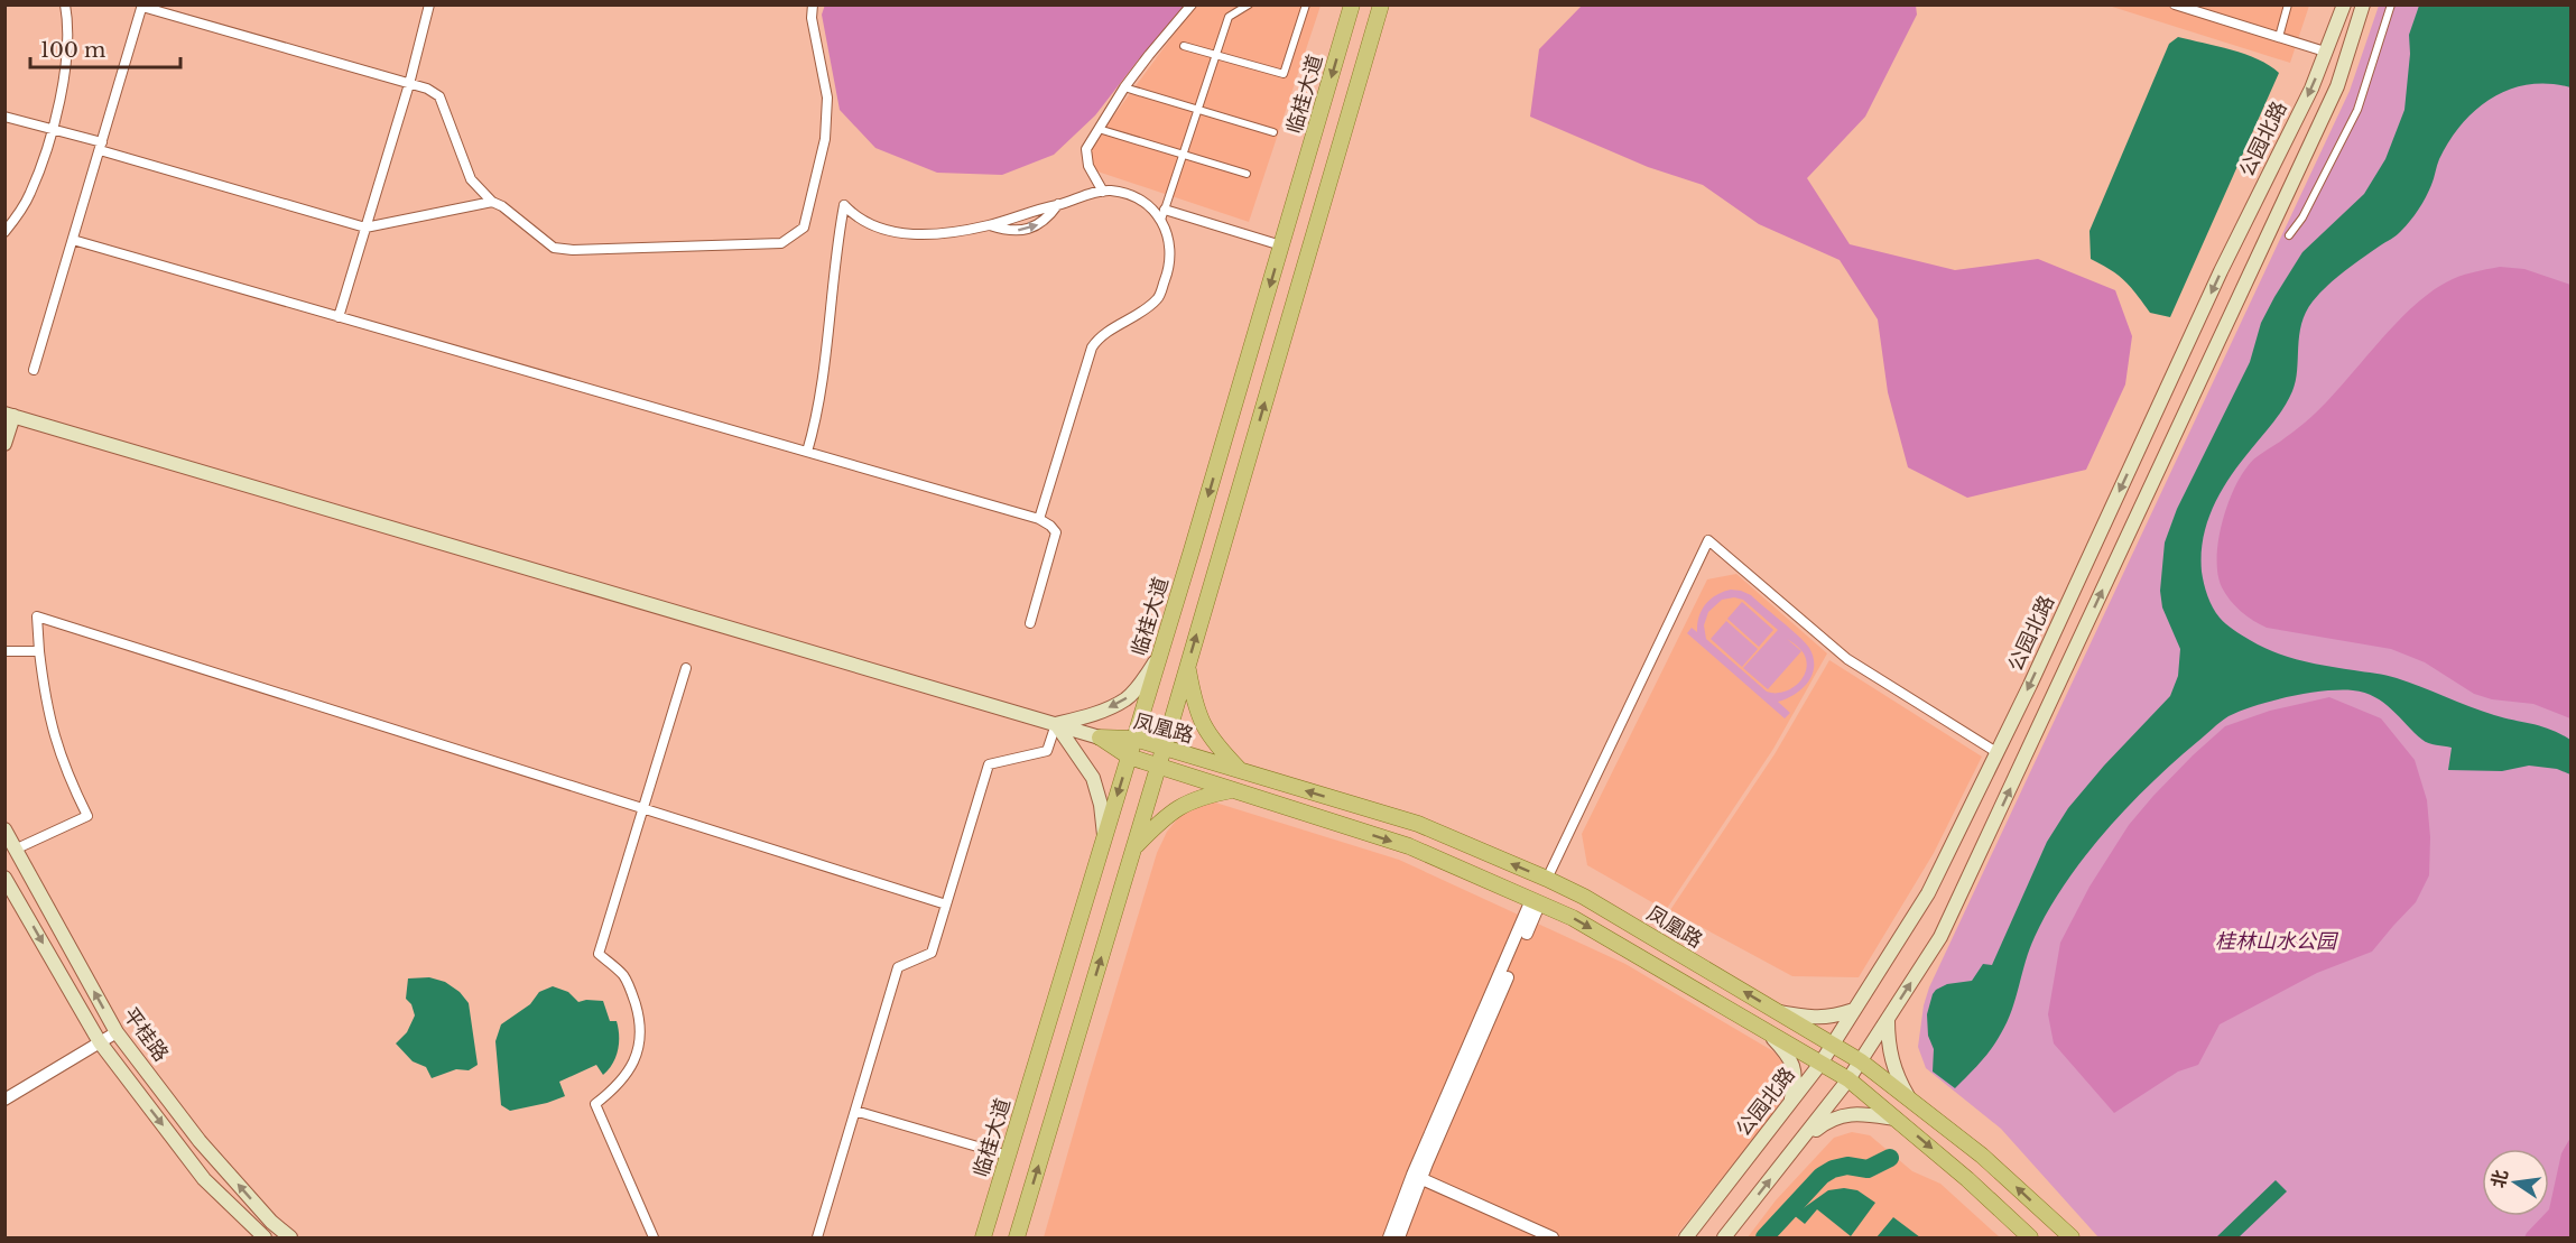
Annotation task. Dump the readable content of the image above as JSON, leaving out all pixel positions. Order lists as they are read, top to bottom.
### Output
{
  "streets": {
    "main road": [
      "临桂大道",
      "公园北路",
      "凤凰路",
      "平桂路"
    ]
  },
  "crossings": [
    ["临桂大道", "凤凰路"],
    ["公园北路", "凤凰路"]
  ],
  "parks": ["桂林山水公园"],
  "scale_bar": "100 m",
  "north": "left"
}
